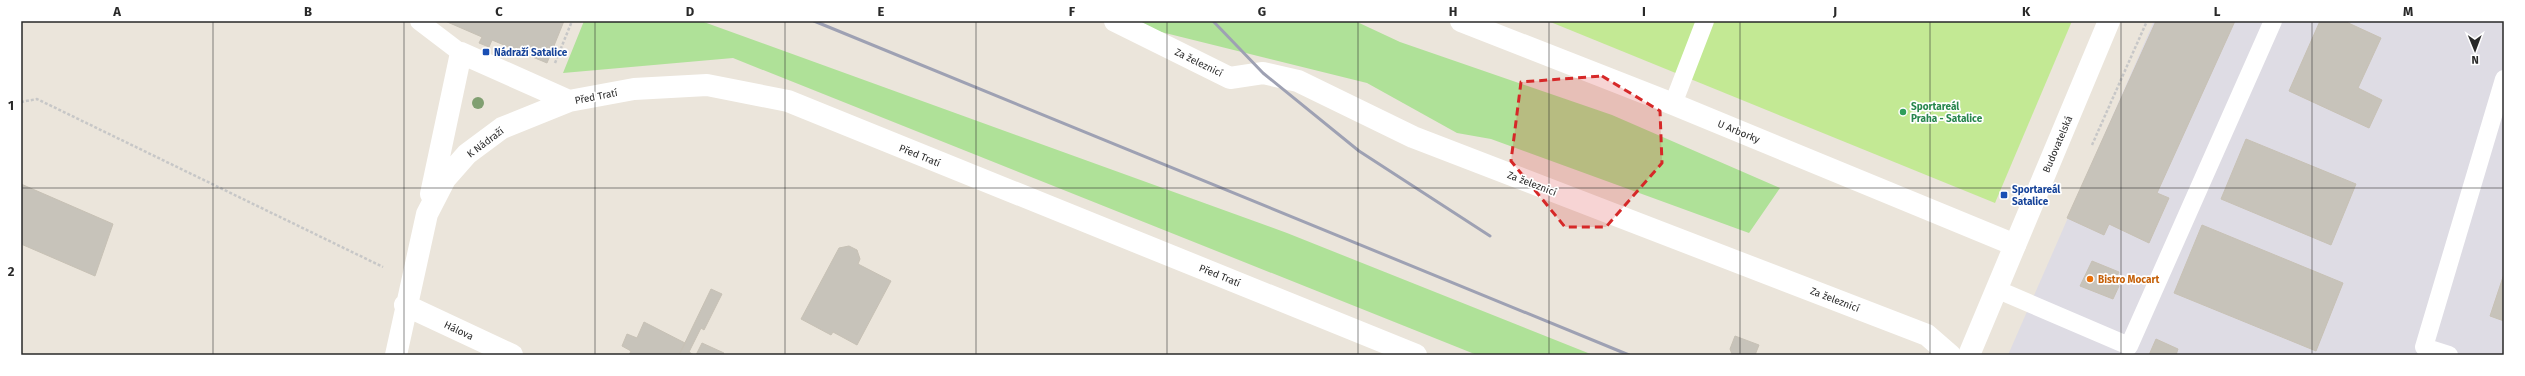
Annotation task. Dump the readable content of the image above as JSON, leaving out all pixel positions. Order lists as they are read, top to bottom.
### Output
{
  "streets": {
    "street": [
      "Za železnicí",
      "Před Tratí",
      "U Arborky",
      "K Nádraží",
      "Budovatelská",
      "Hálova"
    ]
  },
  "crossings": [
    ["Před Tratí", "K Nádraží"],
    ["U Arborky", "Budovatelská"],
    ["K Nádraží", "Hálova"]
  ],
  "places": {
    "transit": ["Nádraží Satalice", "Sportareál Satalice"],
    "other": ["Sportareál Praha - Satalice", "Bistro Mocart"]
  },
  "north": "bottom",
  "grid": {
    "columns": [
      "A",
      "B",
      "C",
      "D",
      "E",
      "F",
      "G",
      "H",
      "I",
      "J",
      "K",
      "L",
      "M"
    ],
    "rows": ["1", "2"]
  }
}
